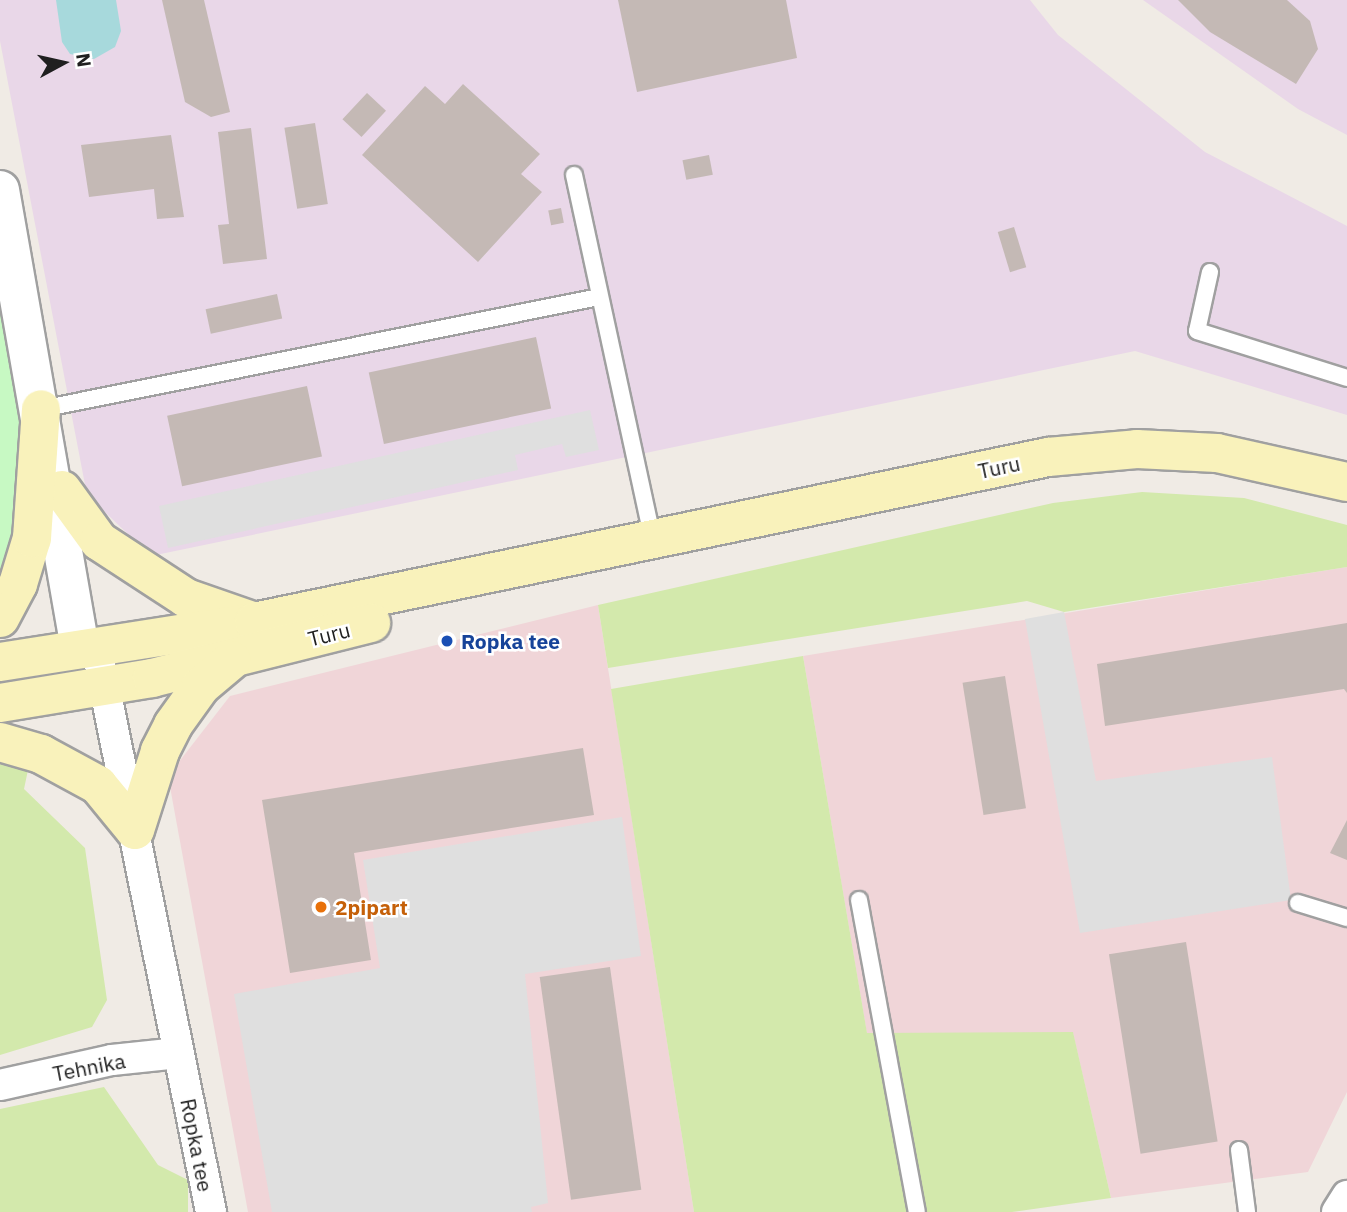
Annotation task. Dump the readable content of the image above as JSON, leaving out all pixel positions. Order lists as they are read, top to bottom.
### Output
{
  "streets": {
    "main road": ["Turu"],
    "street": ["Tehnika", "Ropka tee"]
  },
  "crossings": [
    ["Turu", "Ropka tee"],
    ["Tehnika", "Ropka tee"]
  ],
  "places": ["Ropka tee", "2pipart"],
  "north": "right"
}
